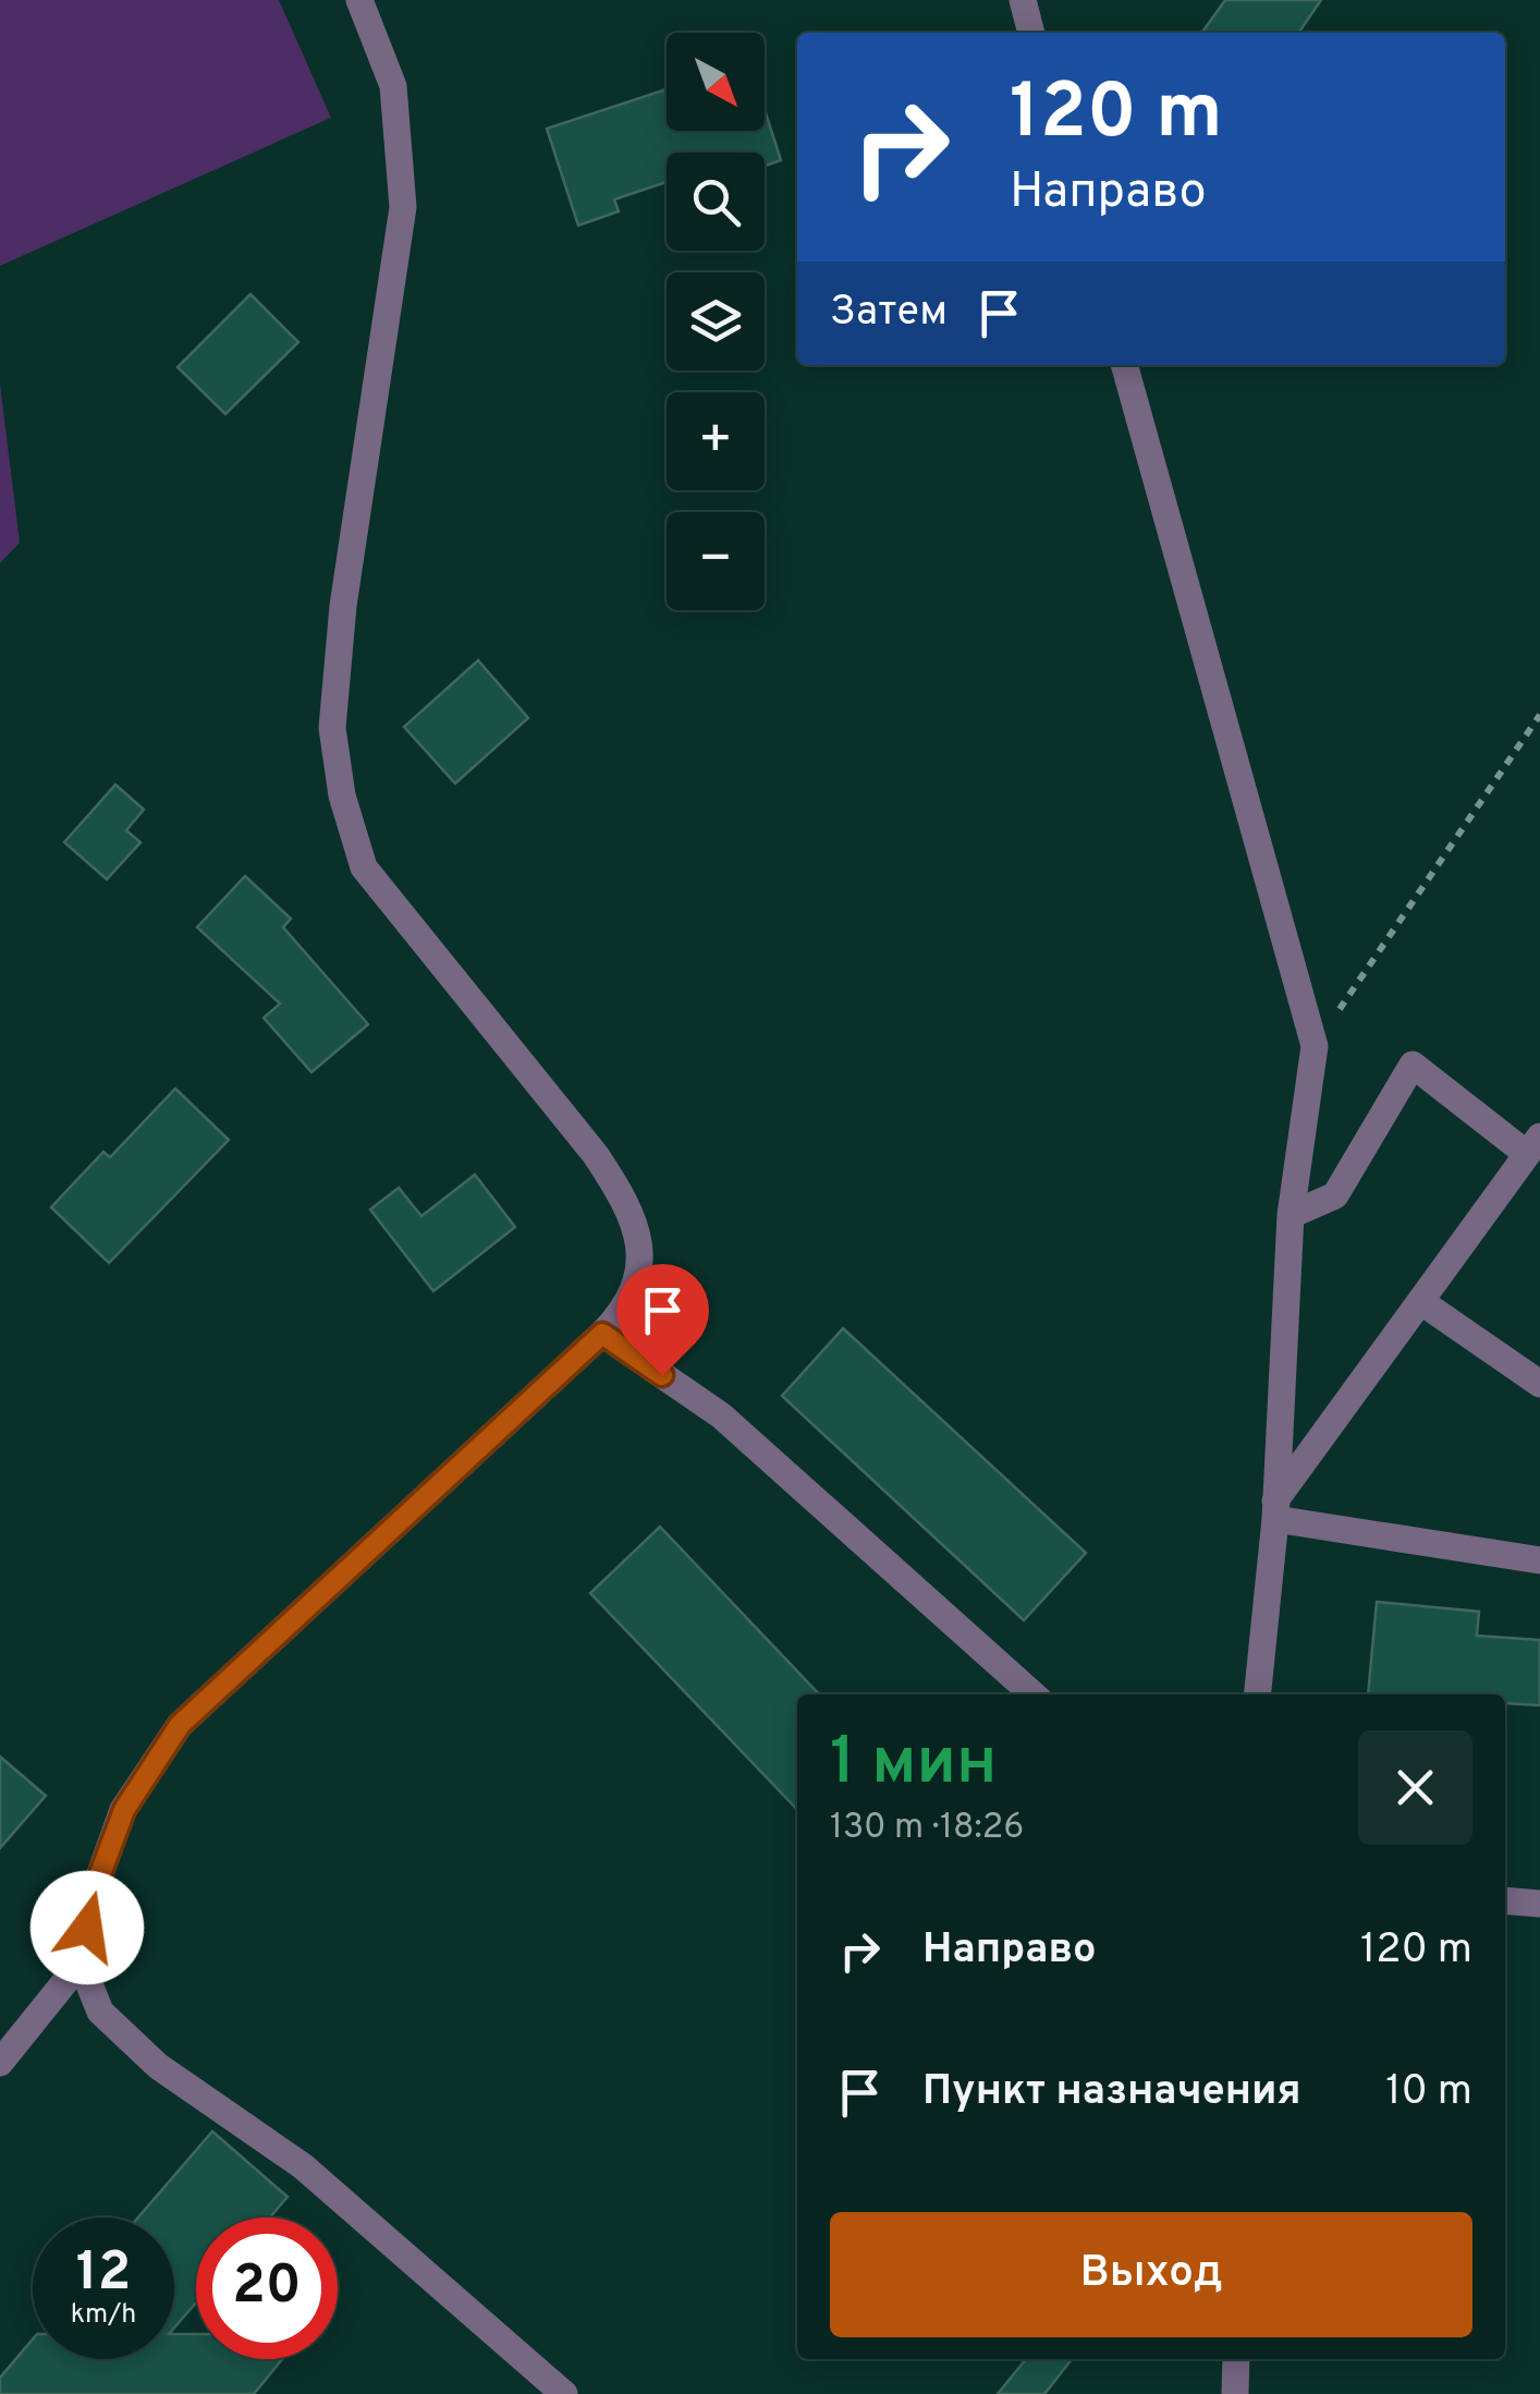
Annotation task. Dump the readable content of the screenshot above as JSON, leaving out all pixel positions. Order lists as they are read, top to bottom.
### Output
{
  "north": "bottom right",
  "page": {
    "map_buttons": ["+", "−"],
    "turn": ["120 m", "Направо"],
    "then": "Затем",
    "heading": ["1 мин", "130 m · 18:26"],
    "list": [
      {
        "name": "Направо",
        "value": "120 m"
      },
      {
        "name": "Пункт назначения",
        "value": "10 m"
      }
    ],
    "buttons": "Выход",
    "speed": "12 km/h",
    "limit": "20"
  }
}
